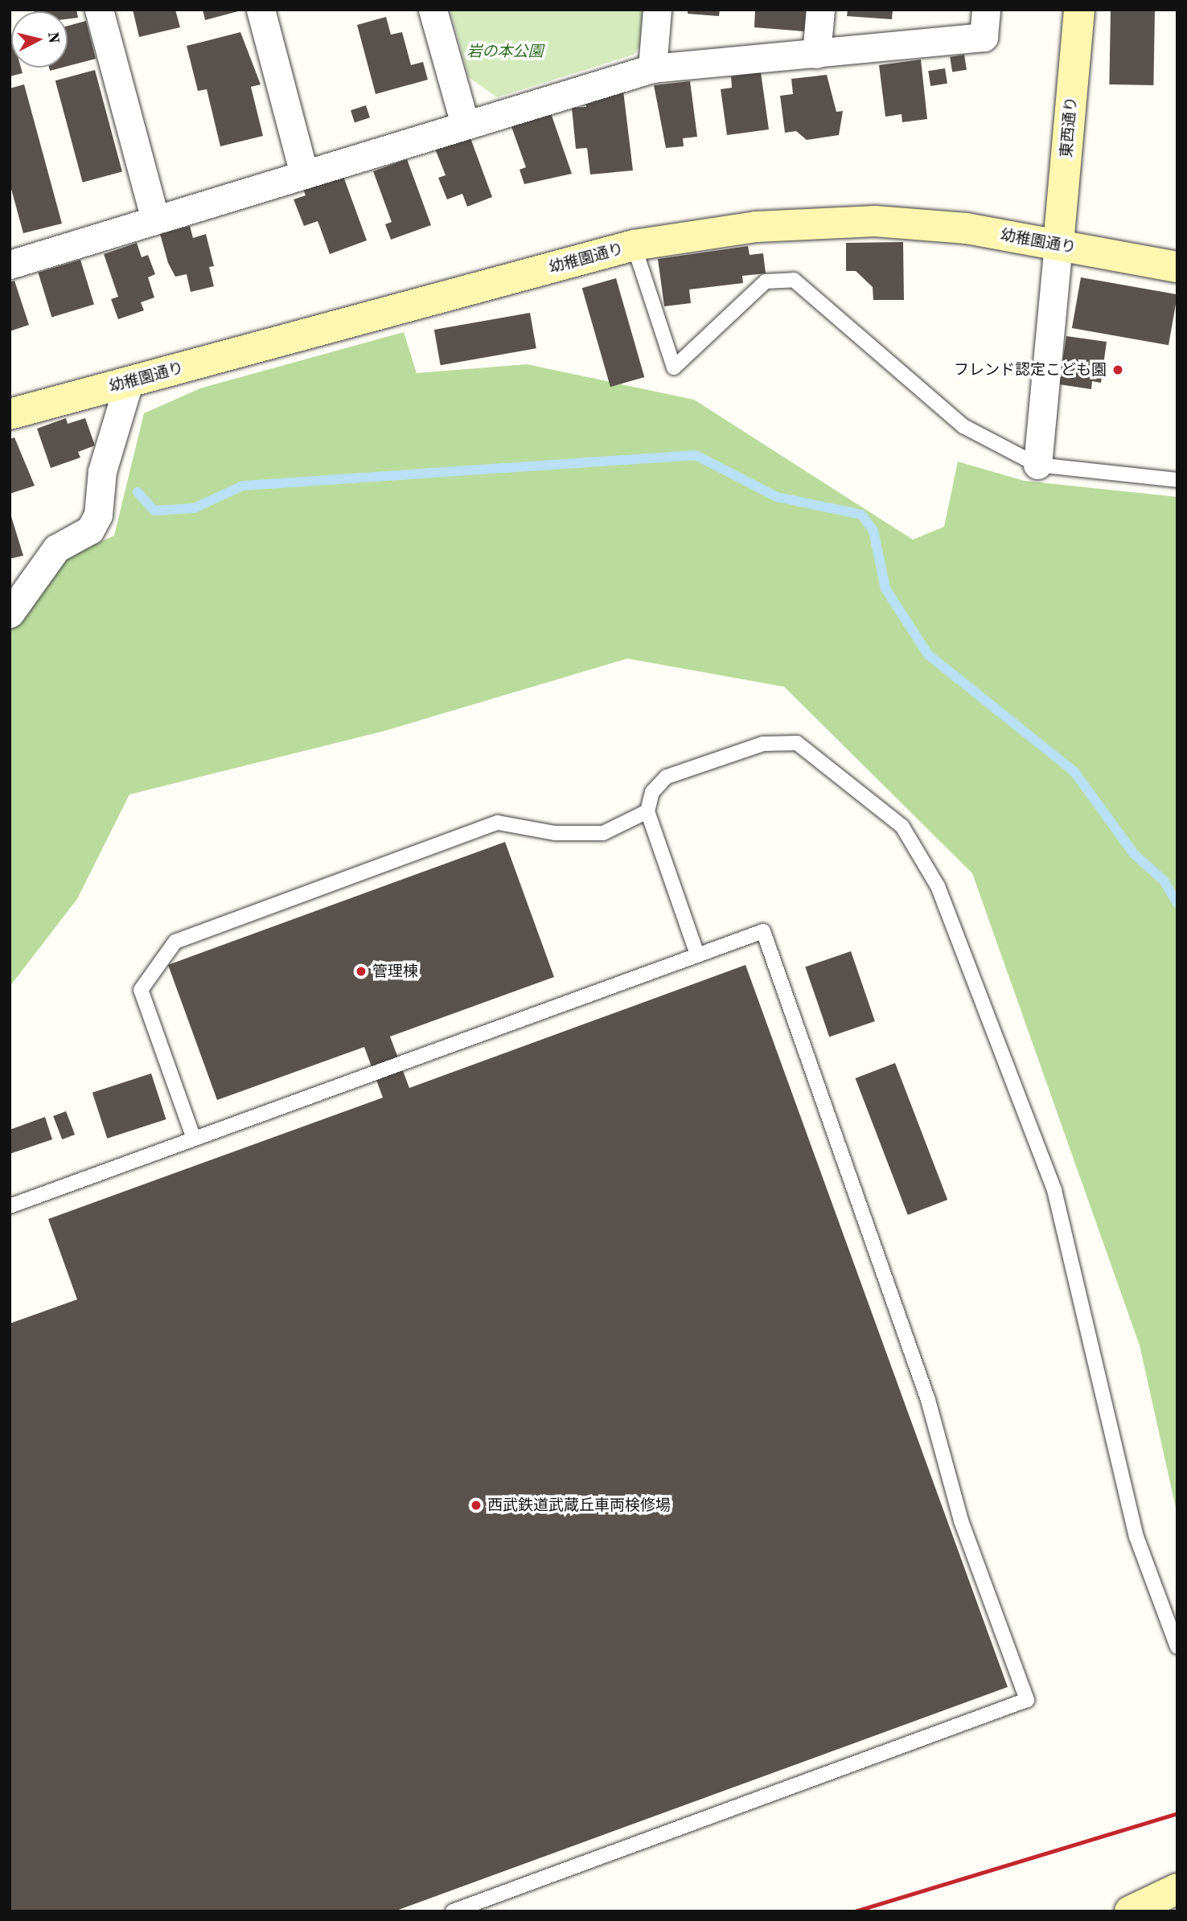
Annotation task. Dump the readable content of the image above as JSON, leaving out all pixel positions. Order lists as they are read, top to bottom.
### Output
{
  "streets": {
    "street": ["東西通り", "幼稚園通り"]
  },
  "crossings": [
    ["東西通り", "幼稚園通り"]
  ],
  "parks": ["岩の本公園"],
  "places": ["フレンド認定こども園", "管理棟", "西武鉄道武蔵丘車両検修場"],
  "north": "right"
}
